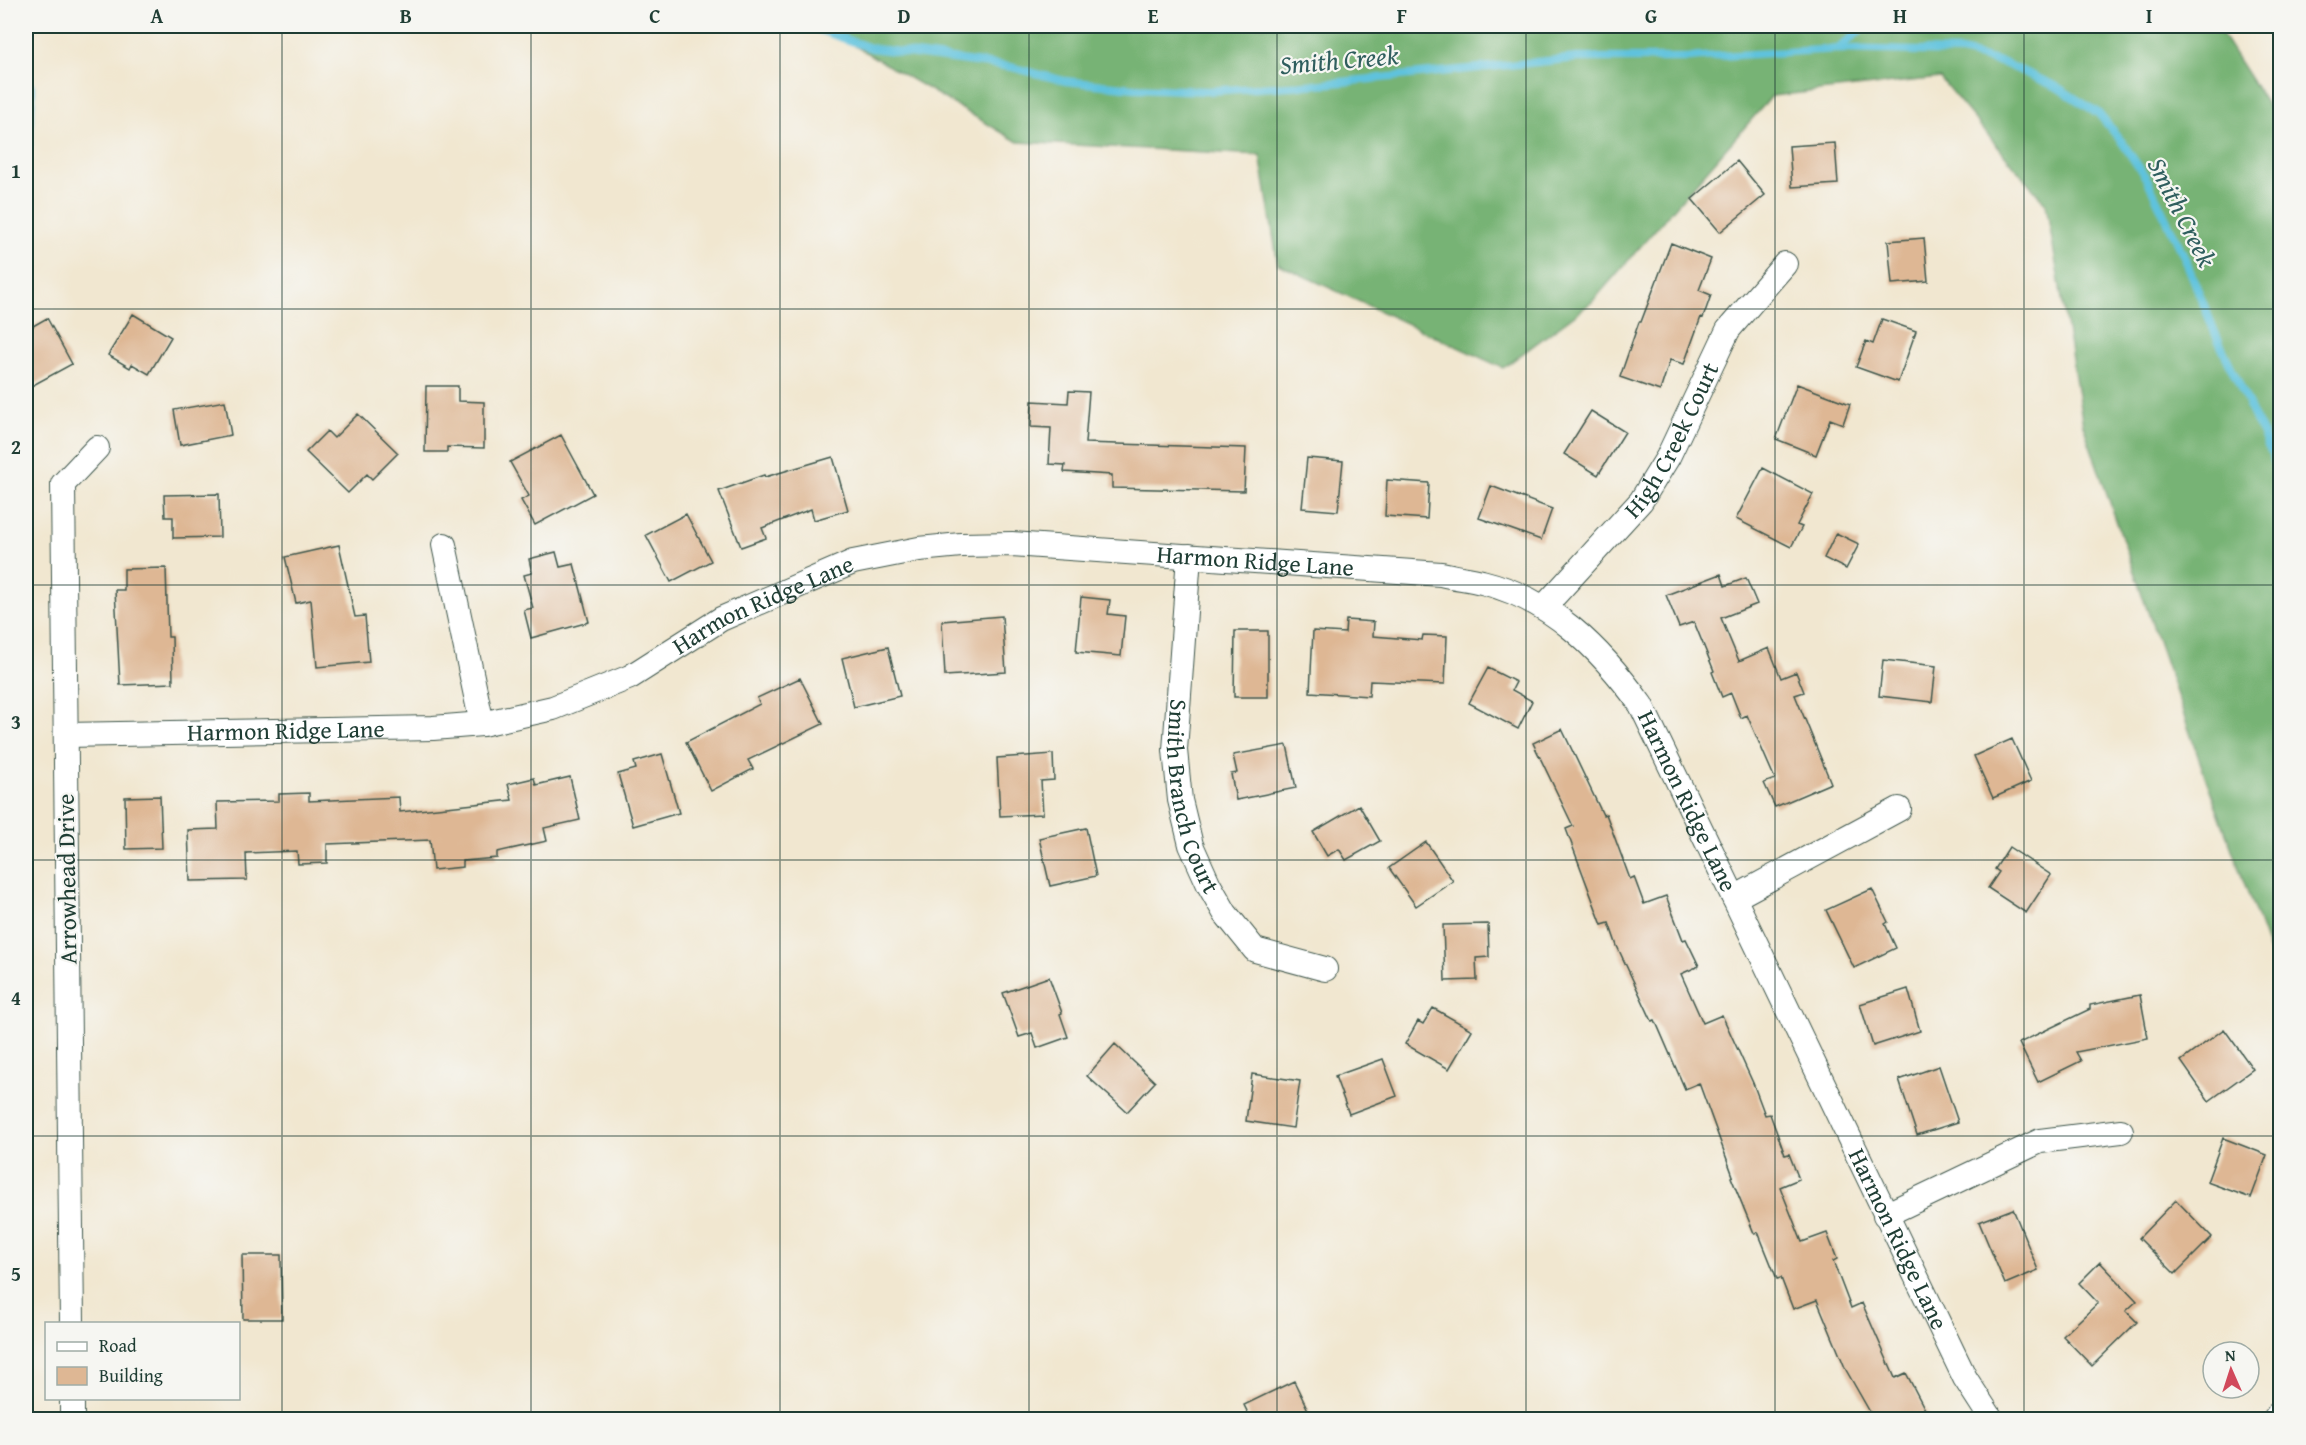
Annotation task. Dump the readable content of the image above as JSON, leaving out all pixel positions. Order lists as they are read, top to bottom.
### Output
{
  "streets": {
    "street": [
      "High Creek Court",
      "Harmon Ridge Lane",
      "Smith Branch Court",
      "Arrowhead Drive"
    ]
  },
  "crossings": [
    ["High Creek Court", "Harmon Ridge Lane"],
    ["Harmon Ridge Lane", "Smith Branch Court"],
    ["Harmon Ridge Lane", "Arrowhead Drive"]
  ],
  "water": ["Smith Creek"],
  "legend": ["Road", "Building"],
  "north": "top",
  "grid": {
    "columns": [
      "A",
      "B",
      "C",
      "D",
      "E",
      "F",
      "G",
      "H",
      "I"
    ],
    "rows": [
      "1",
      "2",
      "3",
      "4",
      "5"
    ]
  }
}
